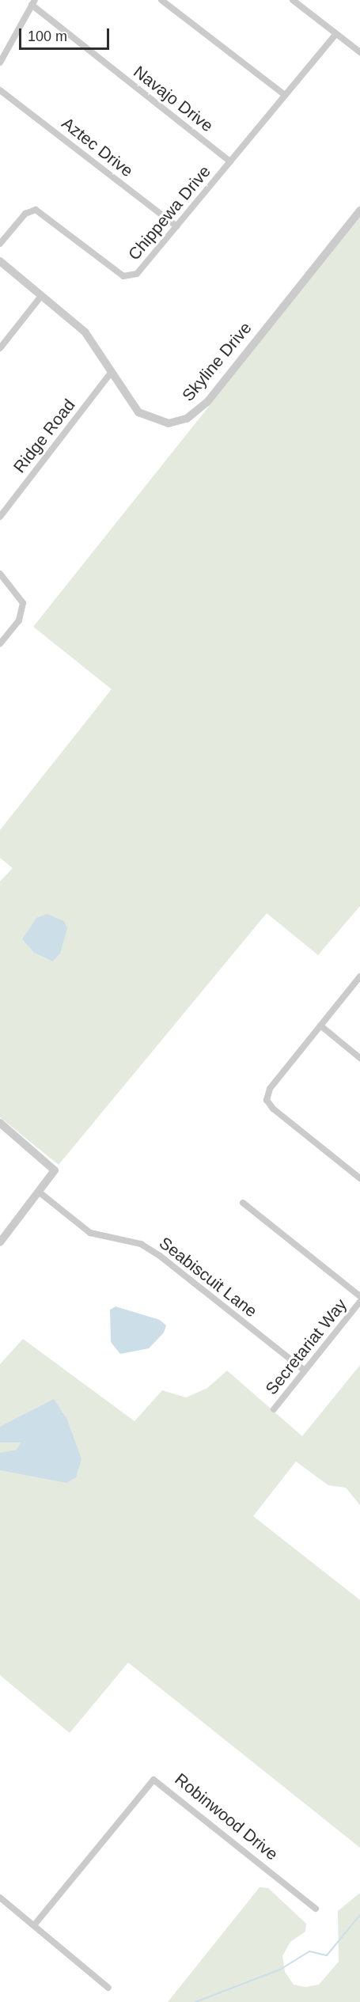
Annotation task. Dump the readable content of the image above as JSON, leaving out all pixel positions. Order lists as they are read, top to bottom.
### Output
{
  "streets": {
    "street": [
      "Navajo Drive",
      "Aztec Drive",
      "Chippewa Drive",
      "Skyline Drive",
      "Ridge Road",
      "Seabiscuit Lane",
      "Secretariat Way",
      "Robinwood Drive"
    ]
  },
  "crossings": [
    ["Navajo Drive", "Chippewa Drive"],
    ["Aztec Drive", "Chippewa Drive"],
    ["Skyline Drive", "Ridge Road"],
    ["Seabiscuit Lane", "Secretariat Way"]
  ],
  "scale_bar": "100 m"
}
